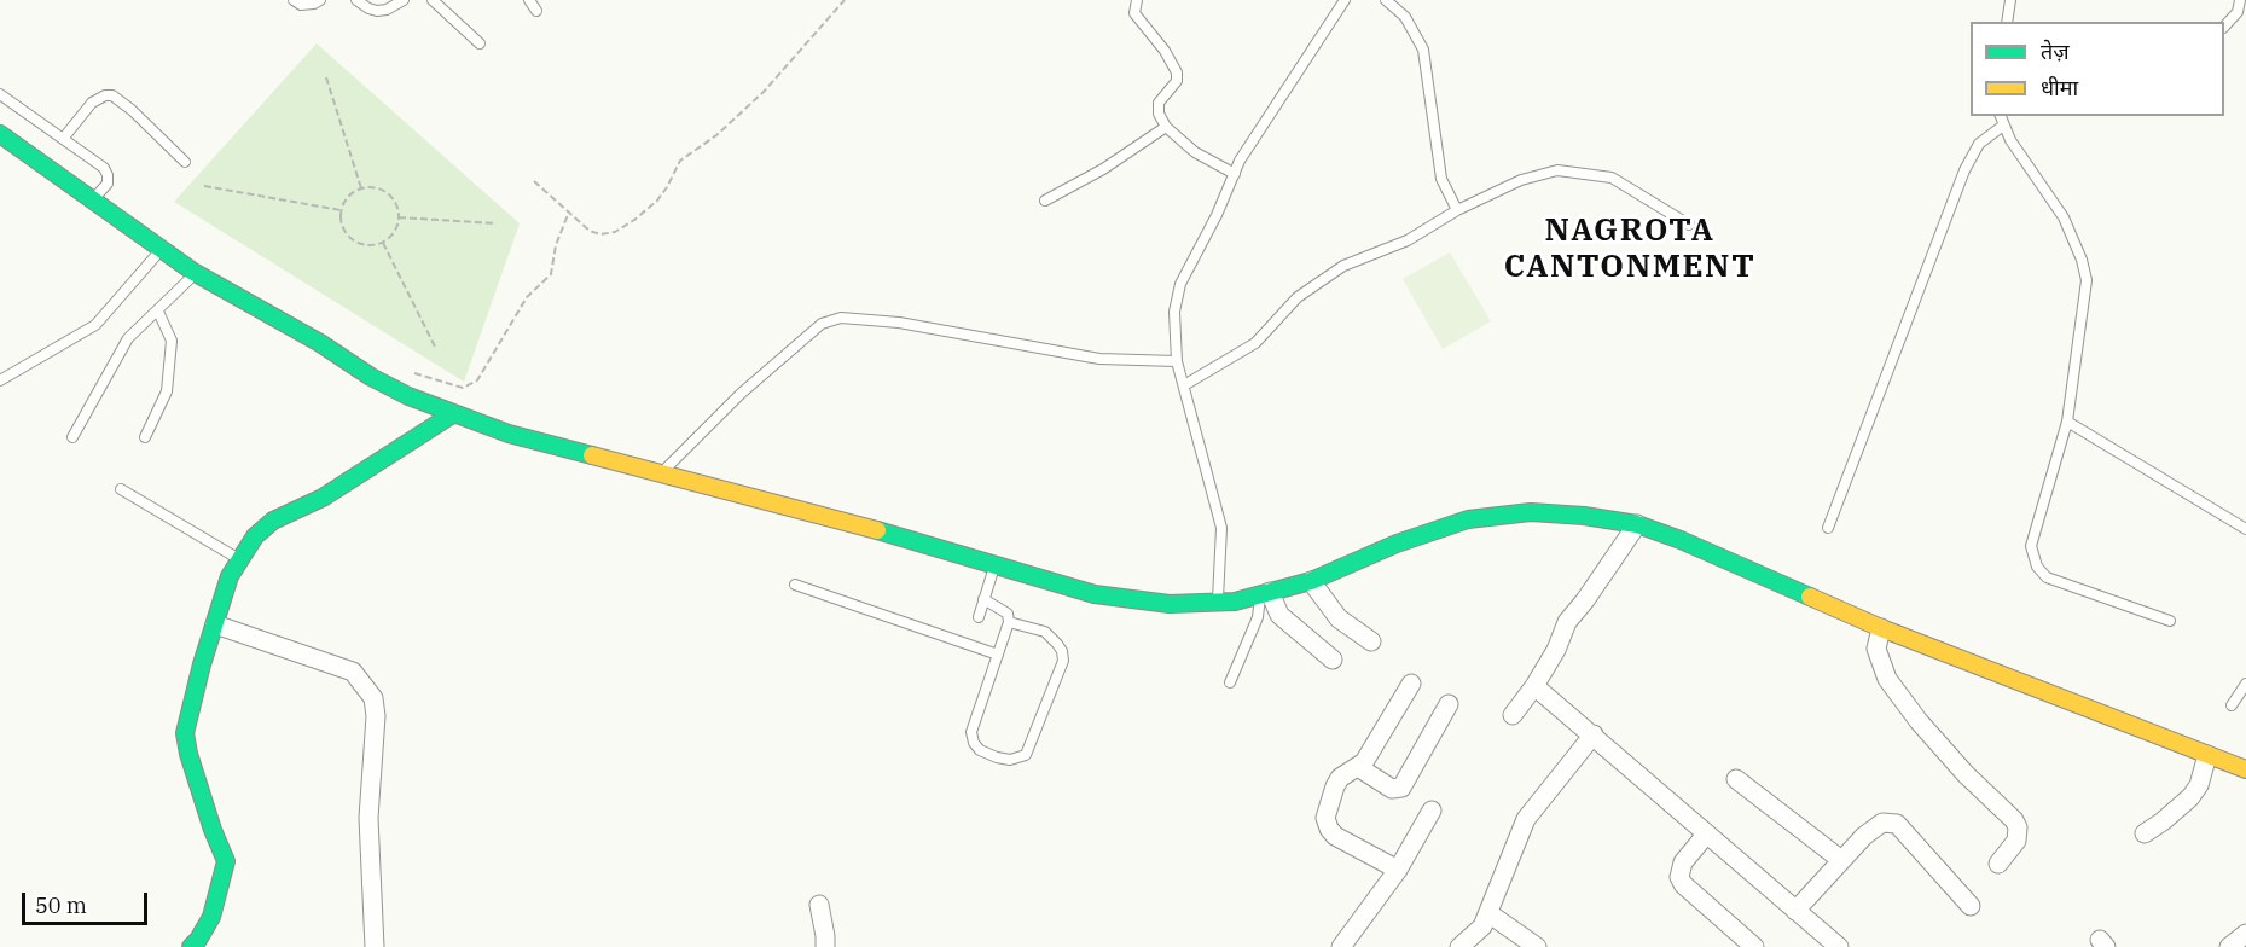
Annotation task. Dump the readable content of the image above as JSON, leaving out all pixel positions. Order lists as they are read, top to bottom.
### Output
{
  "districts": ["NAGROTA CANTONMENT"],
  "legend": ["तेज़", "धीमा"],
  "scale_bar": "50 m"
}
